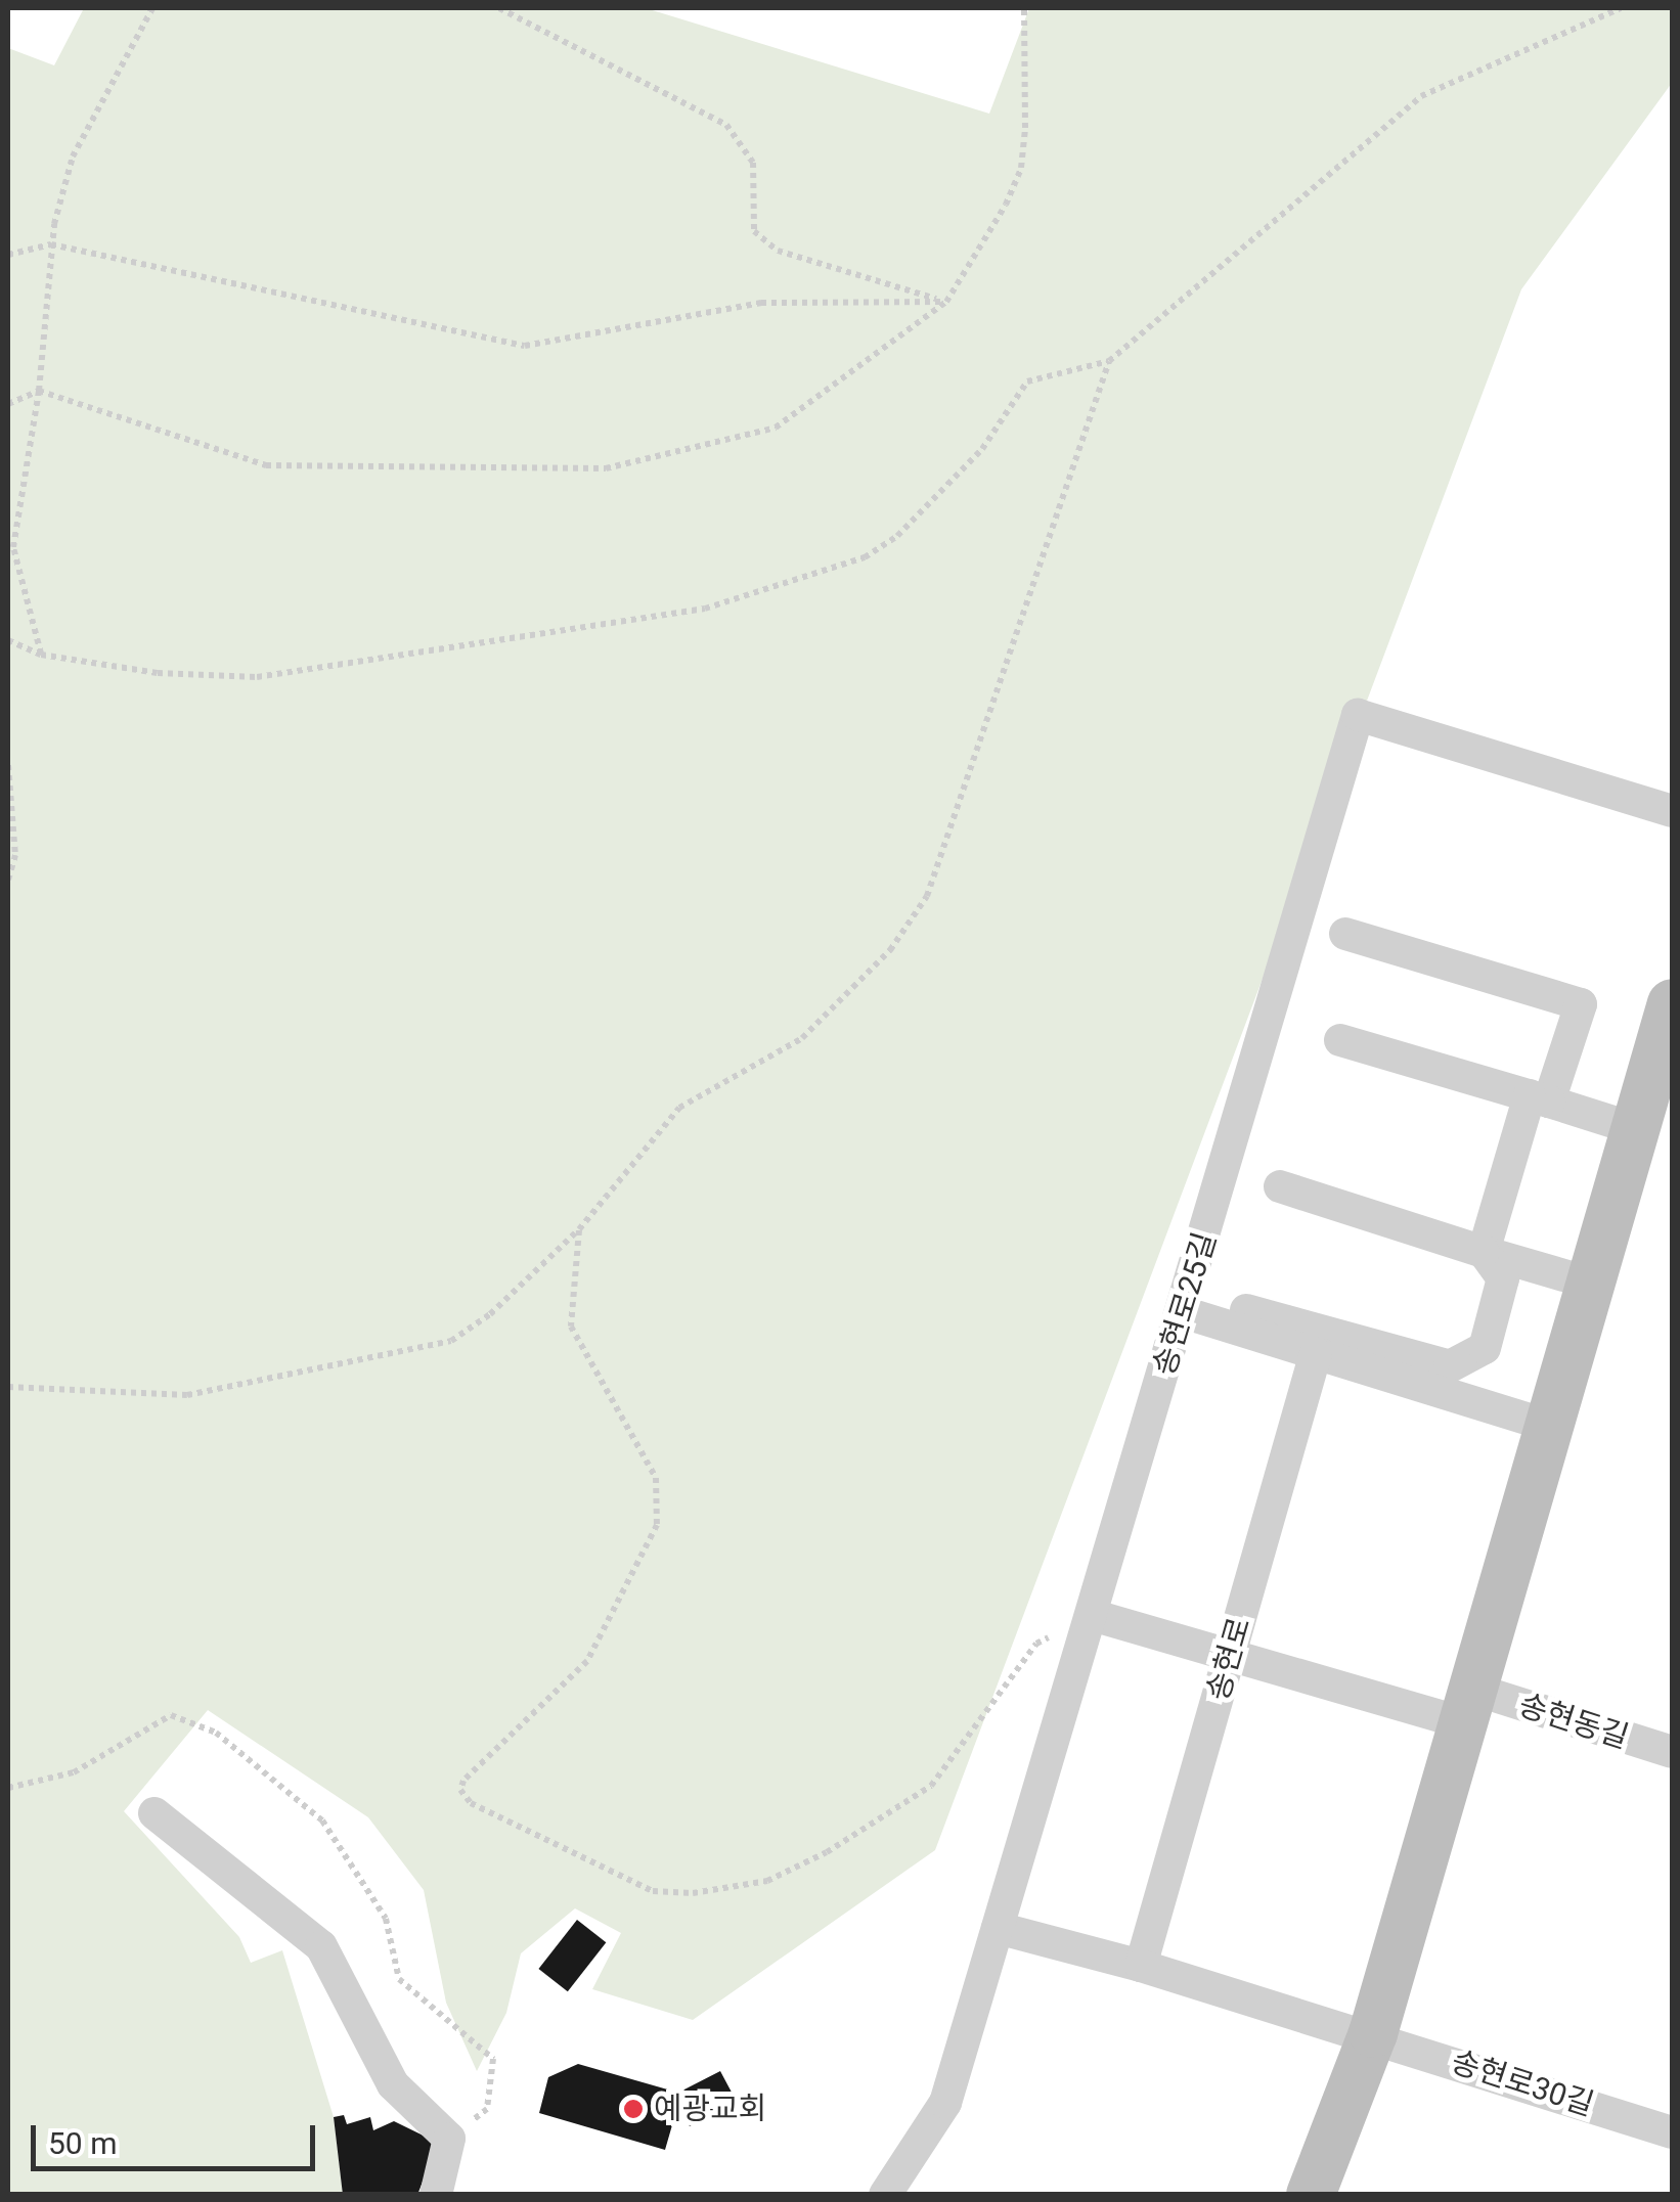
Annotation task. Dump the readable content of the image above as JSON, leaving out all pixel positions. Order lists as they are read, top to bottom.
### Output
{
  "streets": {
    "street": [
      "송현로25길",
      "송현로",
      "송현동길",
      "송현로30길"
    ]
  },
  "crossings": [
    ["송현로25길", "송현동길"],
    ["송현로", "송현동길"]
  ],
  "places": ["예광교회"],
  "scale_bar": "50 m"
}
